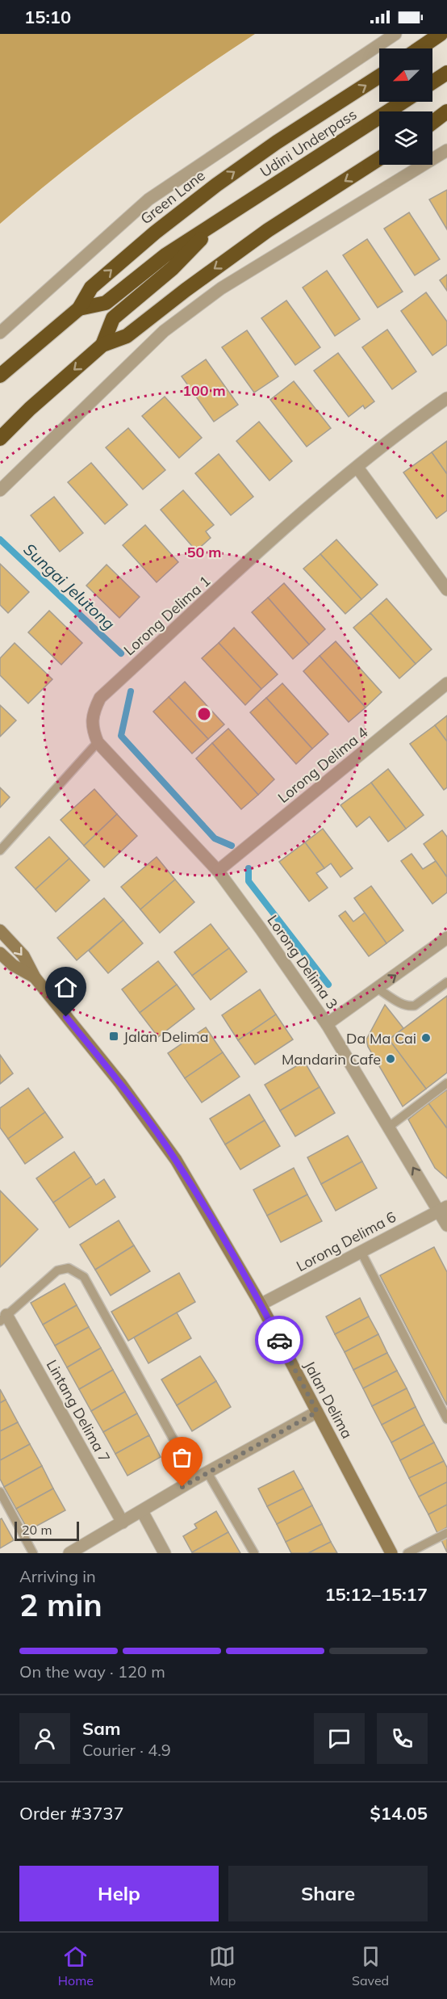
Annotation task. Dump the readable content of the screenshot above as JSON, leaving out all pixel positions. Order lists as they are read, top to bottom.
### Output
{
  "streets": {
    "highway": ["Udini Underpass", "Green Lane"],
    "street": [
      "Lorong Delima 1",
      "Lorong Delima 4",
      "Lorong Delima 3",
      "Lorong Delima 6",
      "Jalan Delima",
      "Lintang Delima 7"
    ]
  },
  "crossings": [
    ["Udini Underpass", "Green Lane"],
    ["Lorong Delima 1", "Lorong Delima 3"],
    ["Lorong Delima 4", "Lorong Delima 3"],
    ["Lorong Delima 3", "Lorong Delima 6"],
    ["Lorong Delima 6", "Jalan Delima"]
  ],
  "water": ["Sungai Jelutong"],
  "places": {
    "transit": ["Jalan Delima"],
    "other": ["Da Ma Cai", "Mandarin Cafe"]
  },
  "scale_bar": "20 m",
  "north": "bottom left",
  "page": {
    "status": "15:10",
    "scale": "20 m",
    "heading": ["2 min", "Arriving in", "15:12–15:17"],
    "panel": [
      "Sam",
      "Courier · 4.9",
      "Order #3737",
      "$14.05"
    ],
    "bar": "On the way · 120 m",
    "buttons": ["Help", "Share"],
    "tabs": ["Home", "Map", "Saved"]
  },
  "rings": ["100 m", "50 m"]
}
